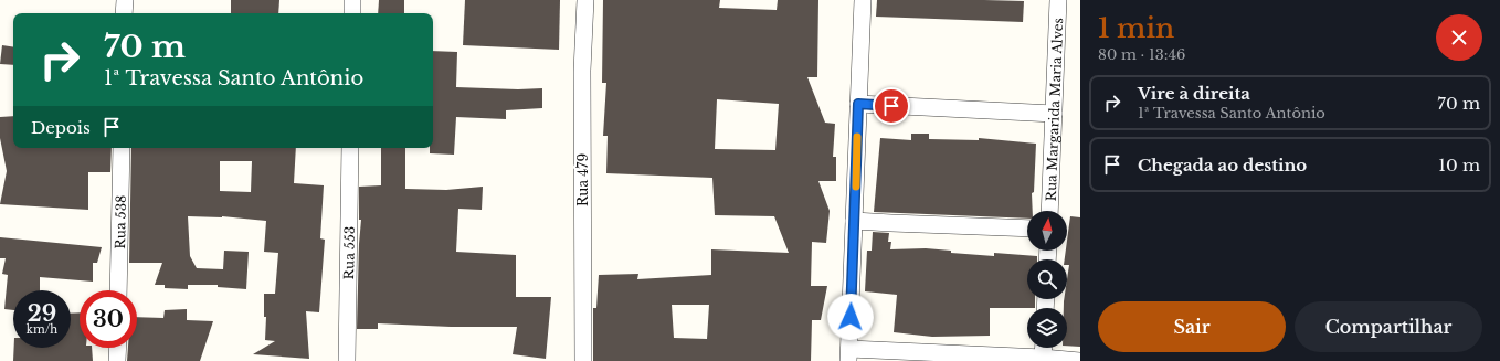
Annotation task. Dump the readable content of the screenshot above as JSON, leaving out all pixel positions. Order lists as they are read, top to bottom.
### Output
{
  "streets": {
    "street": [
      "Rua Margarida Maria Alves",
      "Rua 479",
      "Rua 538",
      "Rua 553"
    ]
  },
  "north": "top",
  "page": {
    "heading": ["1 min", "80 m · 13:46"],
    "turn": ["70 m", "1ª Travessa Santo Antônio"],
    "list": [
      {
        "name": "Vire à direita",
        "note": "1ª Travessa Santo Antônio",
        "value": "70 m"
      },
      {
        "name": "Chegada ao destino",
        "value": "10 m"
      }
    ],
    "then": "Depois",
    "speed": "29 km/h",
    "limit": "30",
    "buttons": ["Sair", "Compartilhar"]
  }
}
